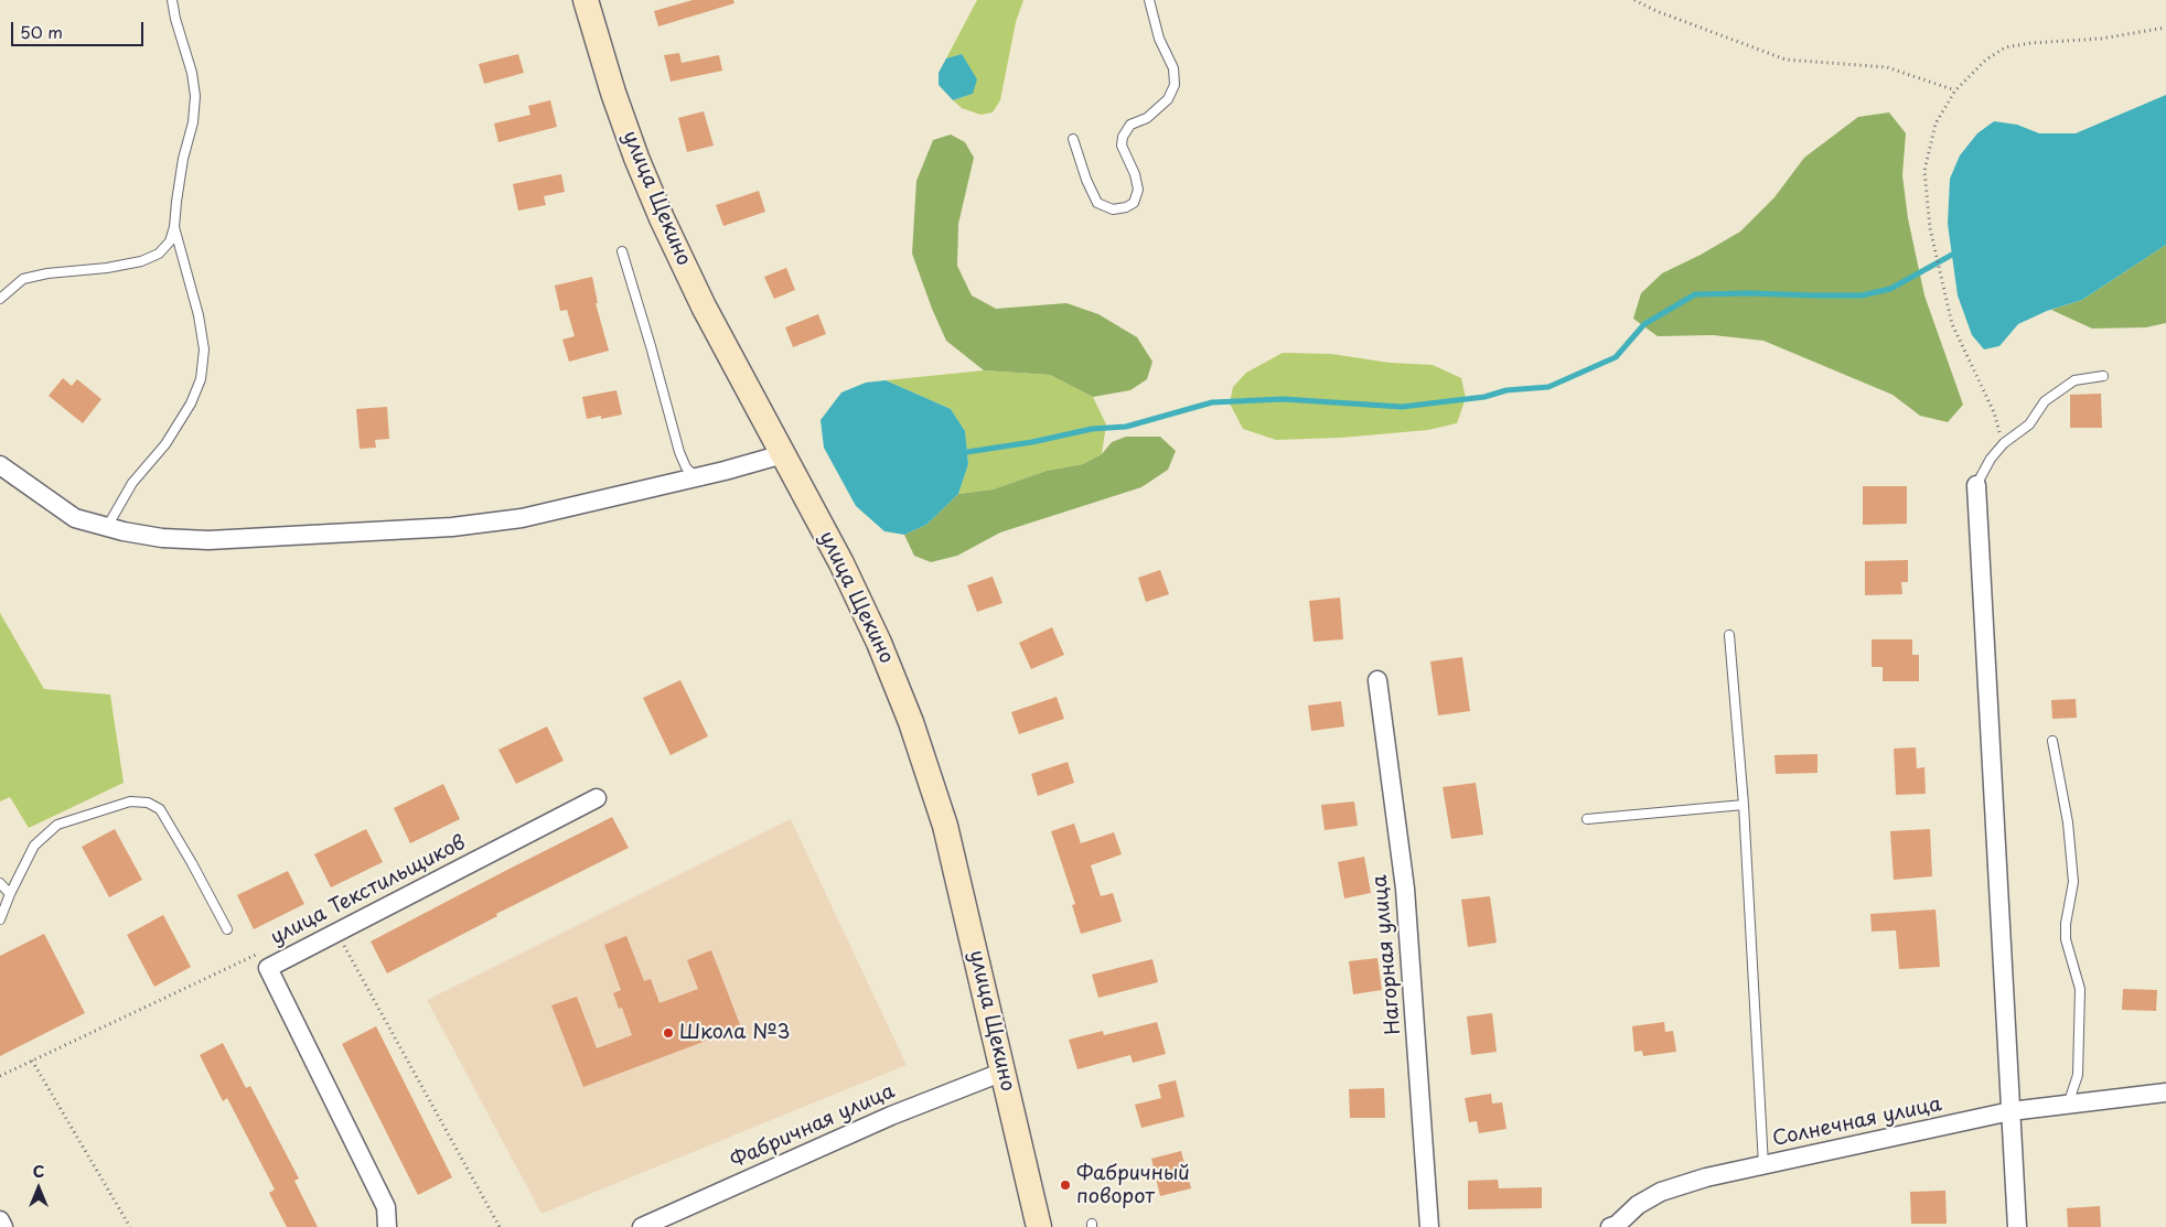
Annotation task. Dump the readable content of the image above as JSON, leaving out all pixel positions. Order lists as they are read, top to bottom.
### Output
{
  "streets": {
    "main road": ["улица Щекино"],
    "street": [
      "улица Текстильщиков",
      "Нагорная улица",
      "Солнечная улица",
      "Фабричная улица"
    ]
  },
  "crossings": [
    ["улица Щекино", "Фабричная улица"]
  ],
  "places": ["Школа №3", "Фабричный поворот"],
  "scale_bar": "50 m",
  "north": "top"
}
